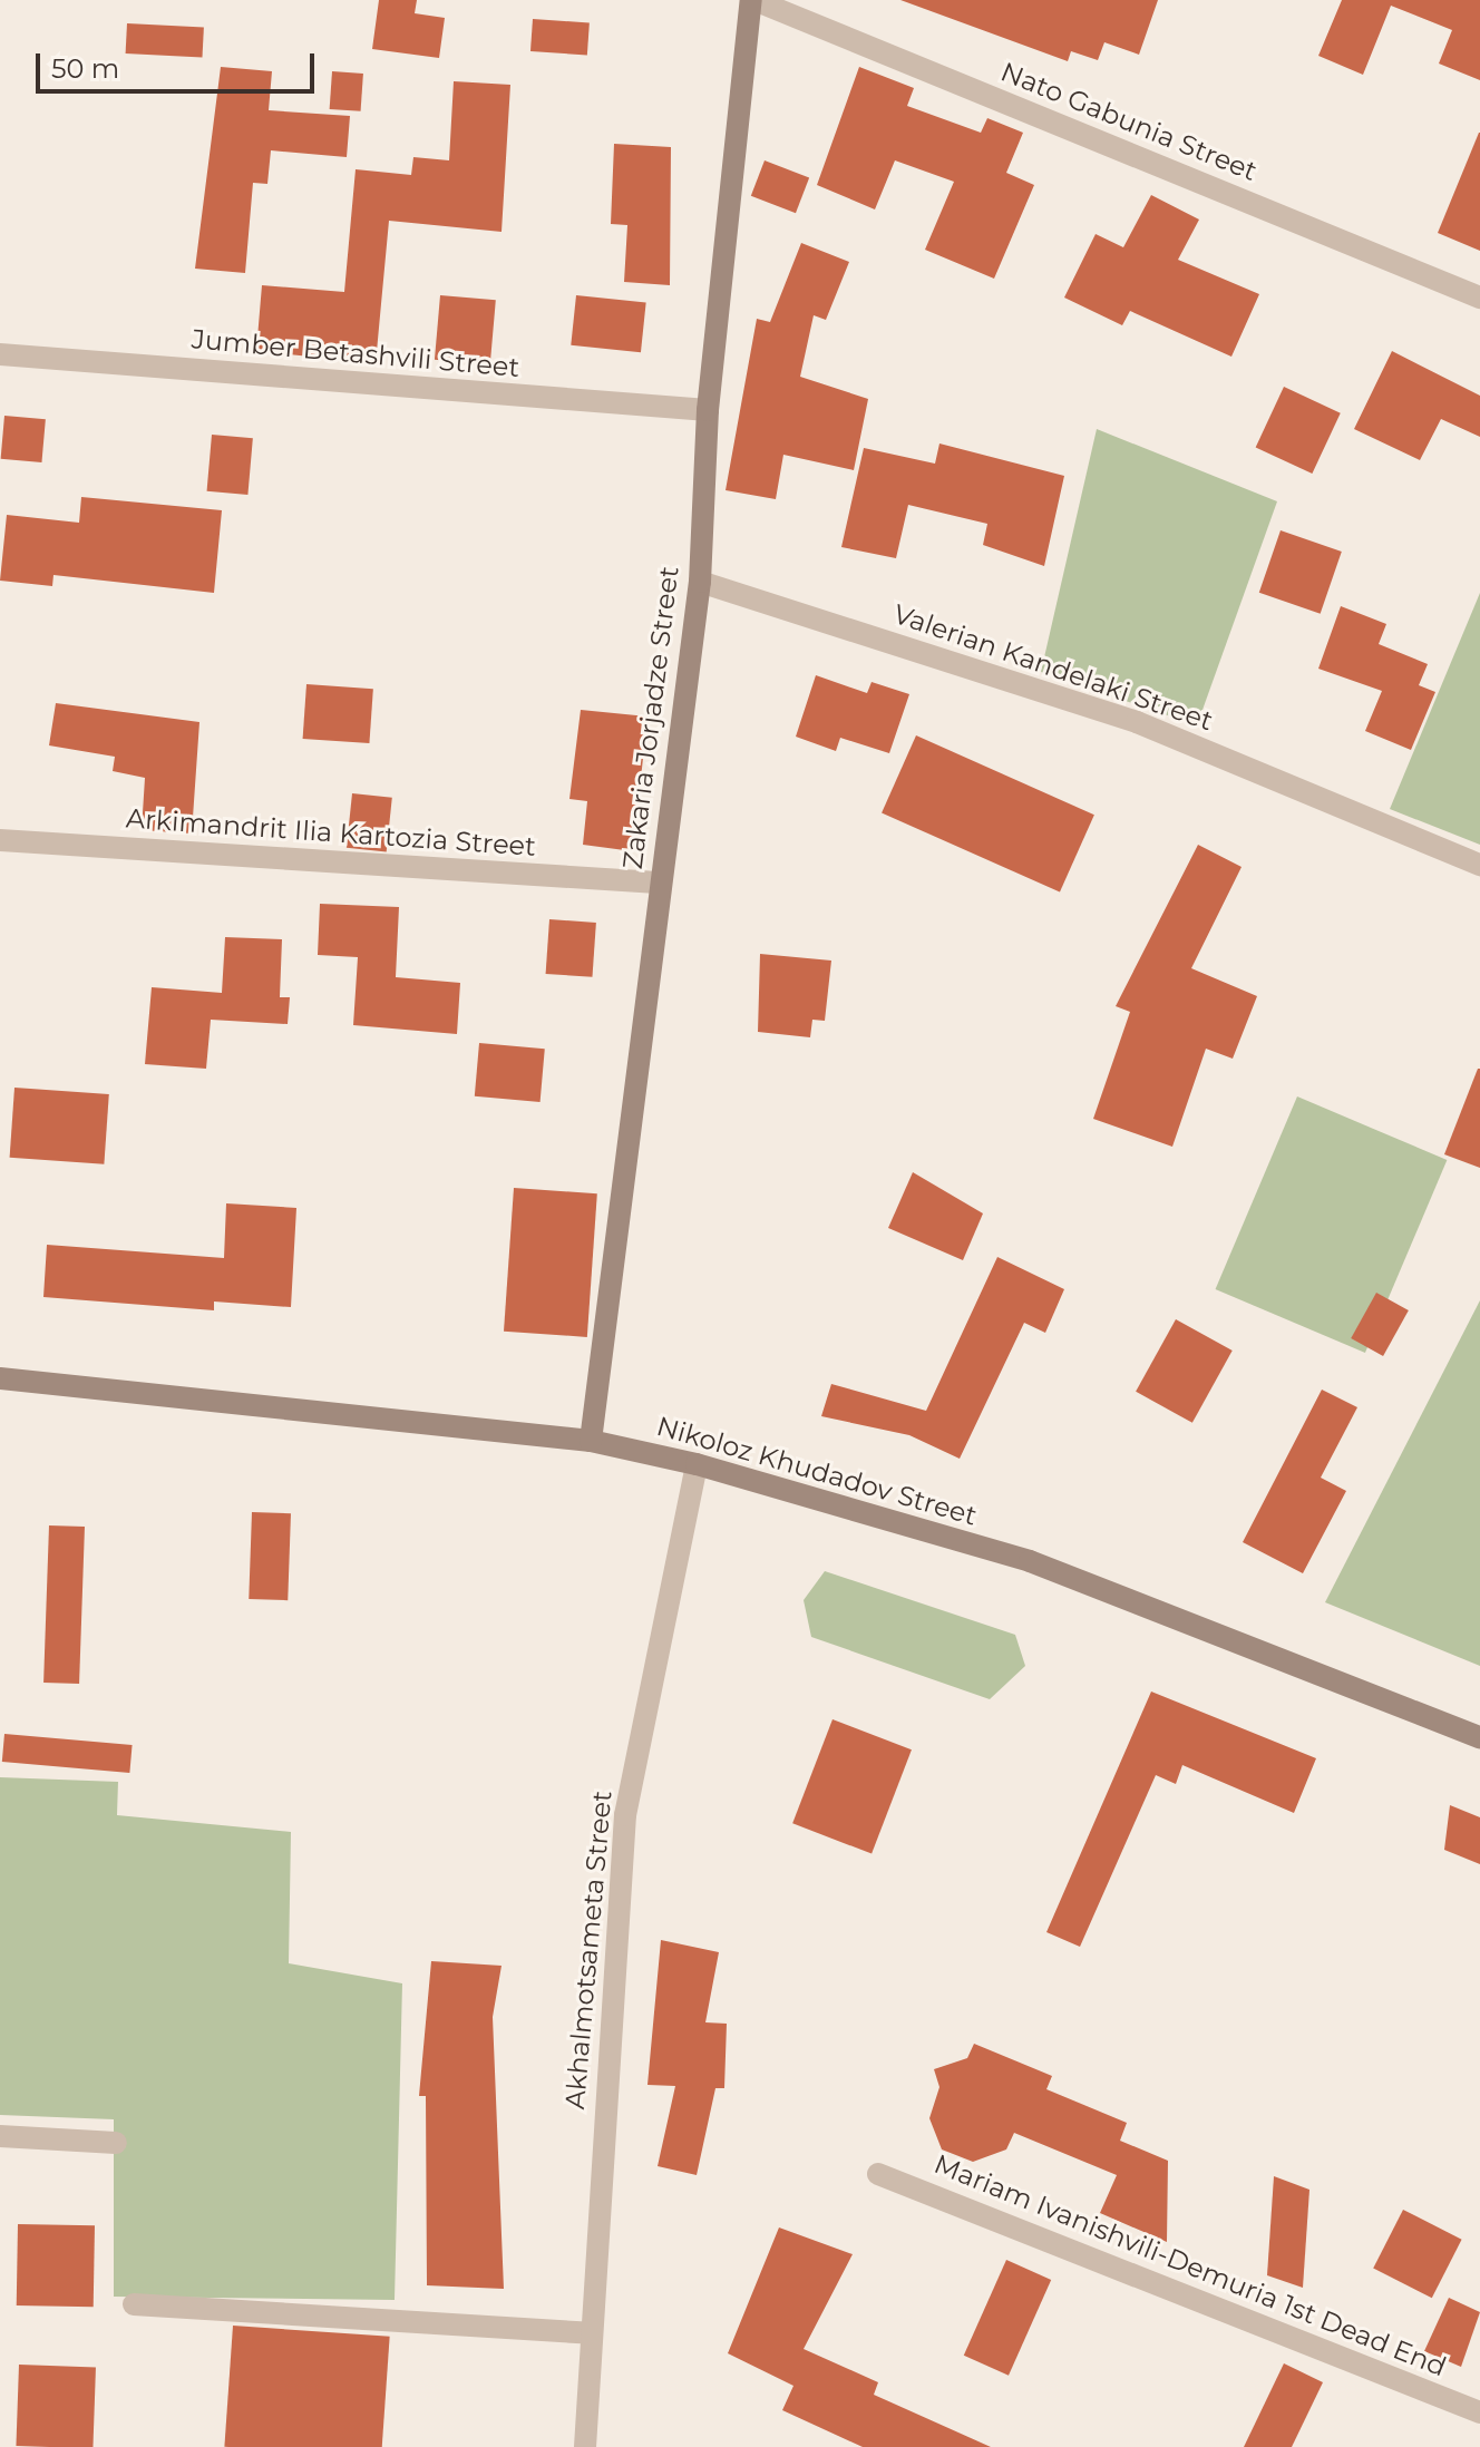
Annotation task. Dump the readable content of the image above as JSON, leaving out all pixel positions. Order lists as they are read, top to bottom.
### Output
{
  "streets": {
    "main road": ["Zakaria Jorjadze Street", "Nikoloz Khudadov Street"],
    "street": [
      "Nato Gabunia Street",
      "Jumber Betashvili Street",
      "Valerian Kandelaki Street",
      "Arkimandrit Ilia Kartozia Street",
      "Akhalmotsameta Street",
      "Mariam Ivanishvili-Demuria 1st Dead End"
    ]
  },
  "crossings": [
    ["Nato Gabunia Street", "Zakaria Jorjadze Street"],
    ["Jumber Betashvili Street", "Zakaria Jorjadze Street"],
    ["Valerian Kandelaki Street", "Zakaria Jorjadze Street"],
    ["Zakaria Jorjadze Street", "Arkimandrit Ilia Kartozia Street"],
    ["Zakaria Jorjadze Street", "Nikoloz Khudadov Street"],
    ["Nikoloz Khudadov Street", "Akhalmotsameta Street"]
  ],
  "scale_bar": "50 m"
}
